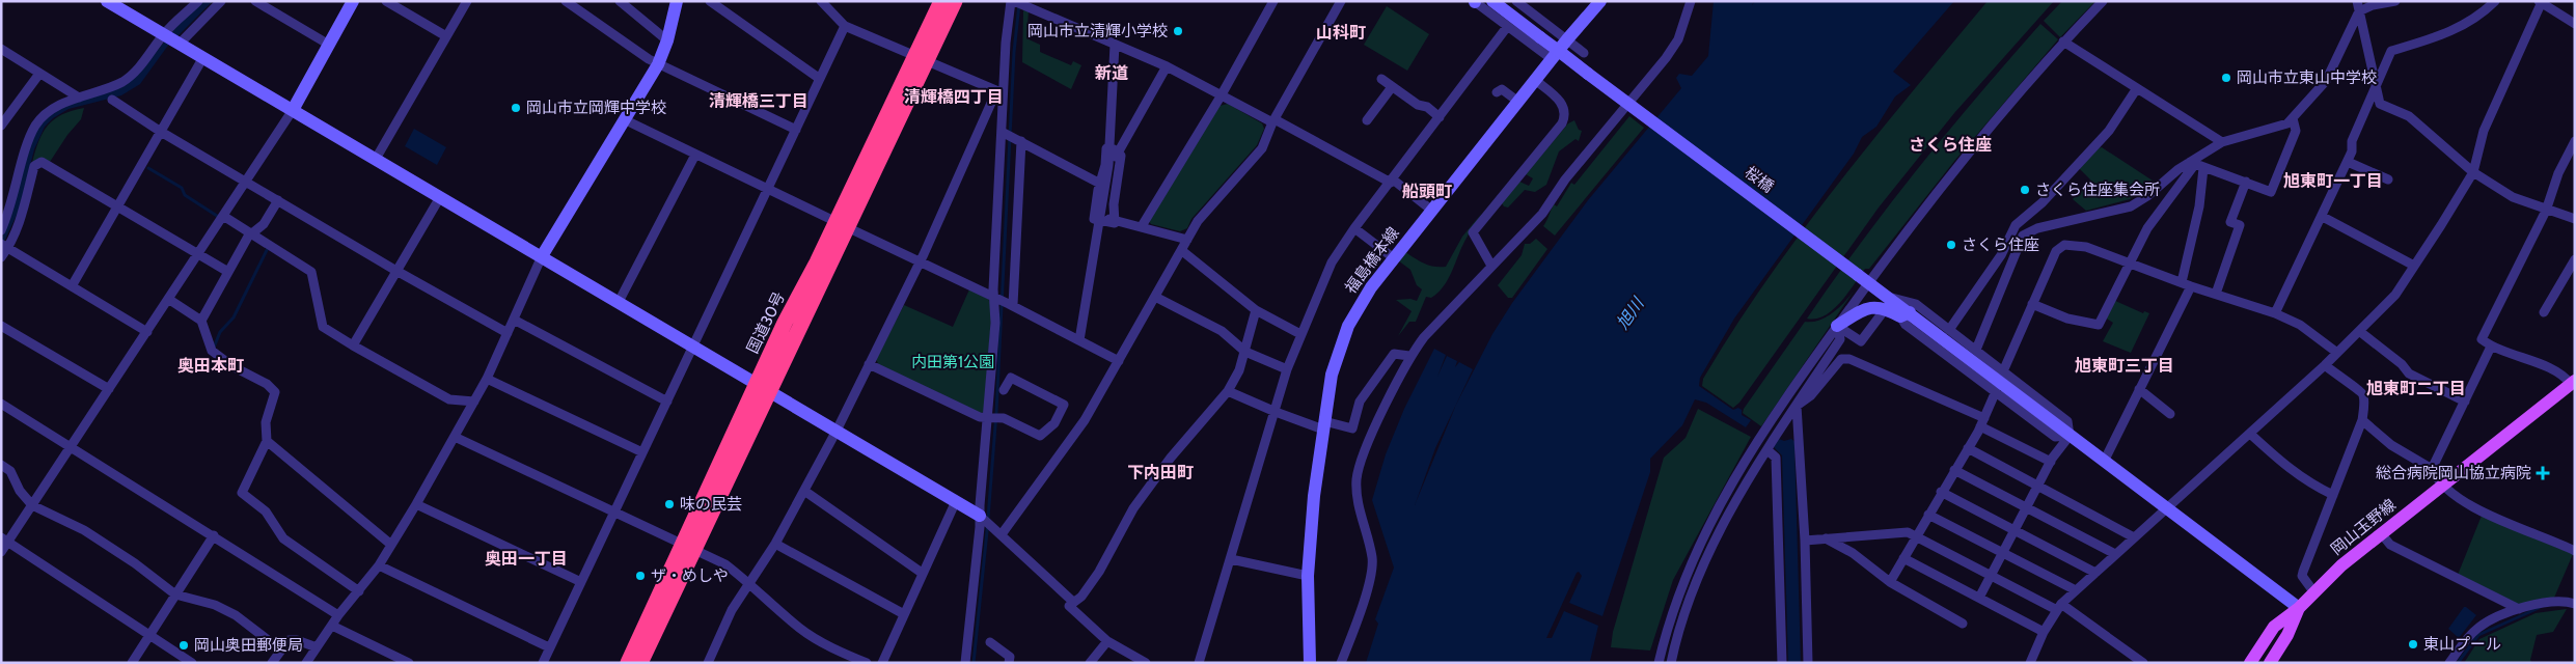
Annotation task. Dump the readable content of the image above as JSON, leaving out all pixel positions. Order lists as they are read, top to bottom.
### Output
{
  "streets": {
    "highway": ["国道30号"],
    "main road": ["岡山玉野線"],
    "street": ["桜橋", "福島橋本線"]
  },
  "crossings": [
    ["桜橋", "福島橋本線"],
    ["桜橋", "岡山玉野線"]
  ],
  "districts": [
    "山科町",
    "新道",
    "清輝橋四丁目",
    "清輝橋三丁目",
    "さくら住座",
    "旭東町一丁目",
    "船頭町",
    "奥田本町",
    "旭東町三丁目",
    "旭東町二丁目",
    "下内田町",
    "奥田一丁目"
  ],
  "water": ["旭川"],
  "parks": ["内田第1公園"],
  "places": {
    "other": [
      "岡山市立清輝小学校",
      "岡山市立東山中学校",
      "岡山市立岡輝中学校",
      "さくら住座集会所",
      "さくら住座",
      "味の民芸",
      "ザ・めしや",
      "東山プール",
      "岡山奥田郵便局"
    ],
    "health": ["総合病院岡山協立病院"]
  }
}
